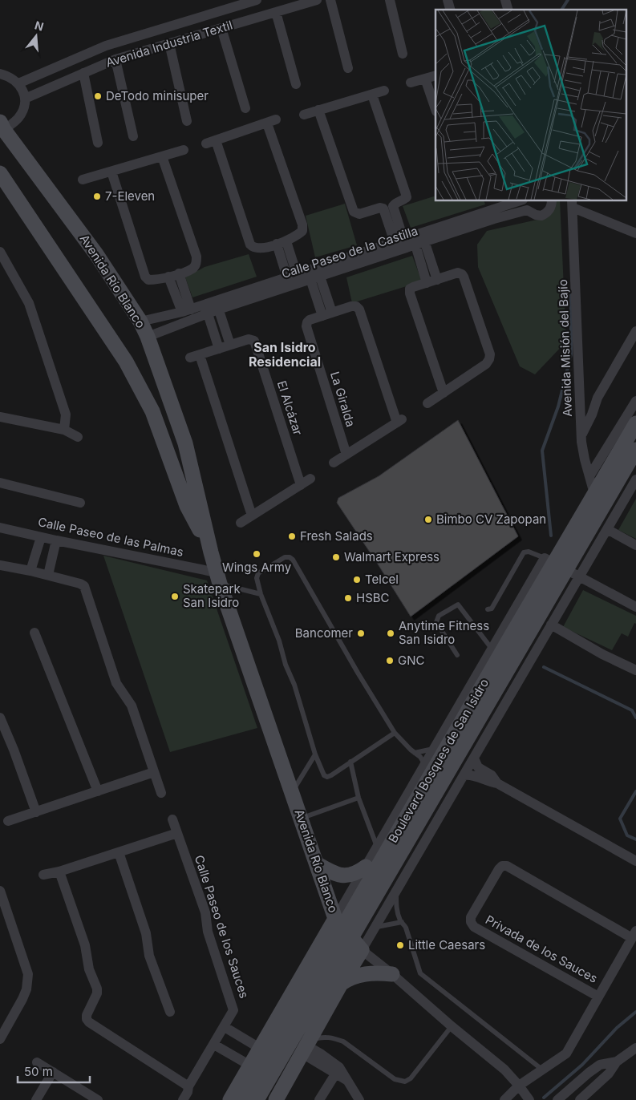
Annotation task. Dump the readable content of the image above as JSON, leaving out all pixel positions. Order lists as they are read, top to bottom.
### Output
{
  "streets": {
    "street": [
      "Avenida Industria Textil",
      "Calle Paseo de la Castilla",
      "Avenida Río Blanco",
      "Avenida Misión del Bajío",
      "La Giralda",
      "El Alcázar",
      "Calle Paseo de las Palmas",
      "Boulevard Bosques de San Isidro",
      "Calle Paseo de los Sauces",
      "Privada de los Sauces"
    ]
  },
  "crossings": [
    ["Calle Paseo de la Castilla", "Avenida Río Blanco"],
    ["Avenida Río Blanco", "Calle Paseo de las Palmas"],
    ["Avenida Río Blanco", "Boulevard Bosques de San Isidro"],
    ["Avenida Misión del Bajío", "Boulevard Bosques de San Isidro"]
  ],
  "districts": ["San Isidro Residencial"],
  "places": [
    "DeTodo minisuper",
    "7-Eleven",
    "Bimbo CV Zapopan",
    "Fresh Salads",
    "Wings Army",
    "Walmart Express",
    "Telcel",
    "Skatepark San Isidro",
    "HSBC",
    "Bancomer",
    "Anytime Fitness San Isidro",
    "GNC",
    "Little Caesars"
  ],
  "scale_bar": "50 m",
  "north": "top"
}
